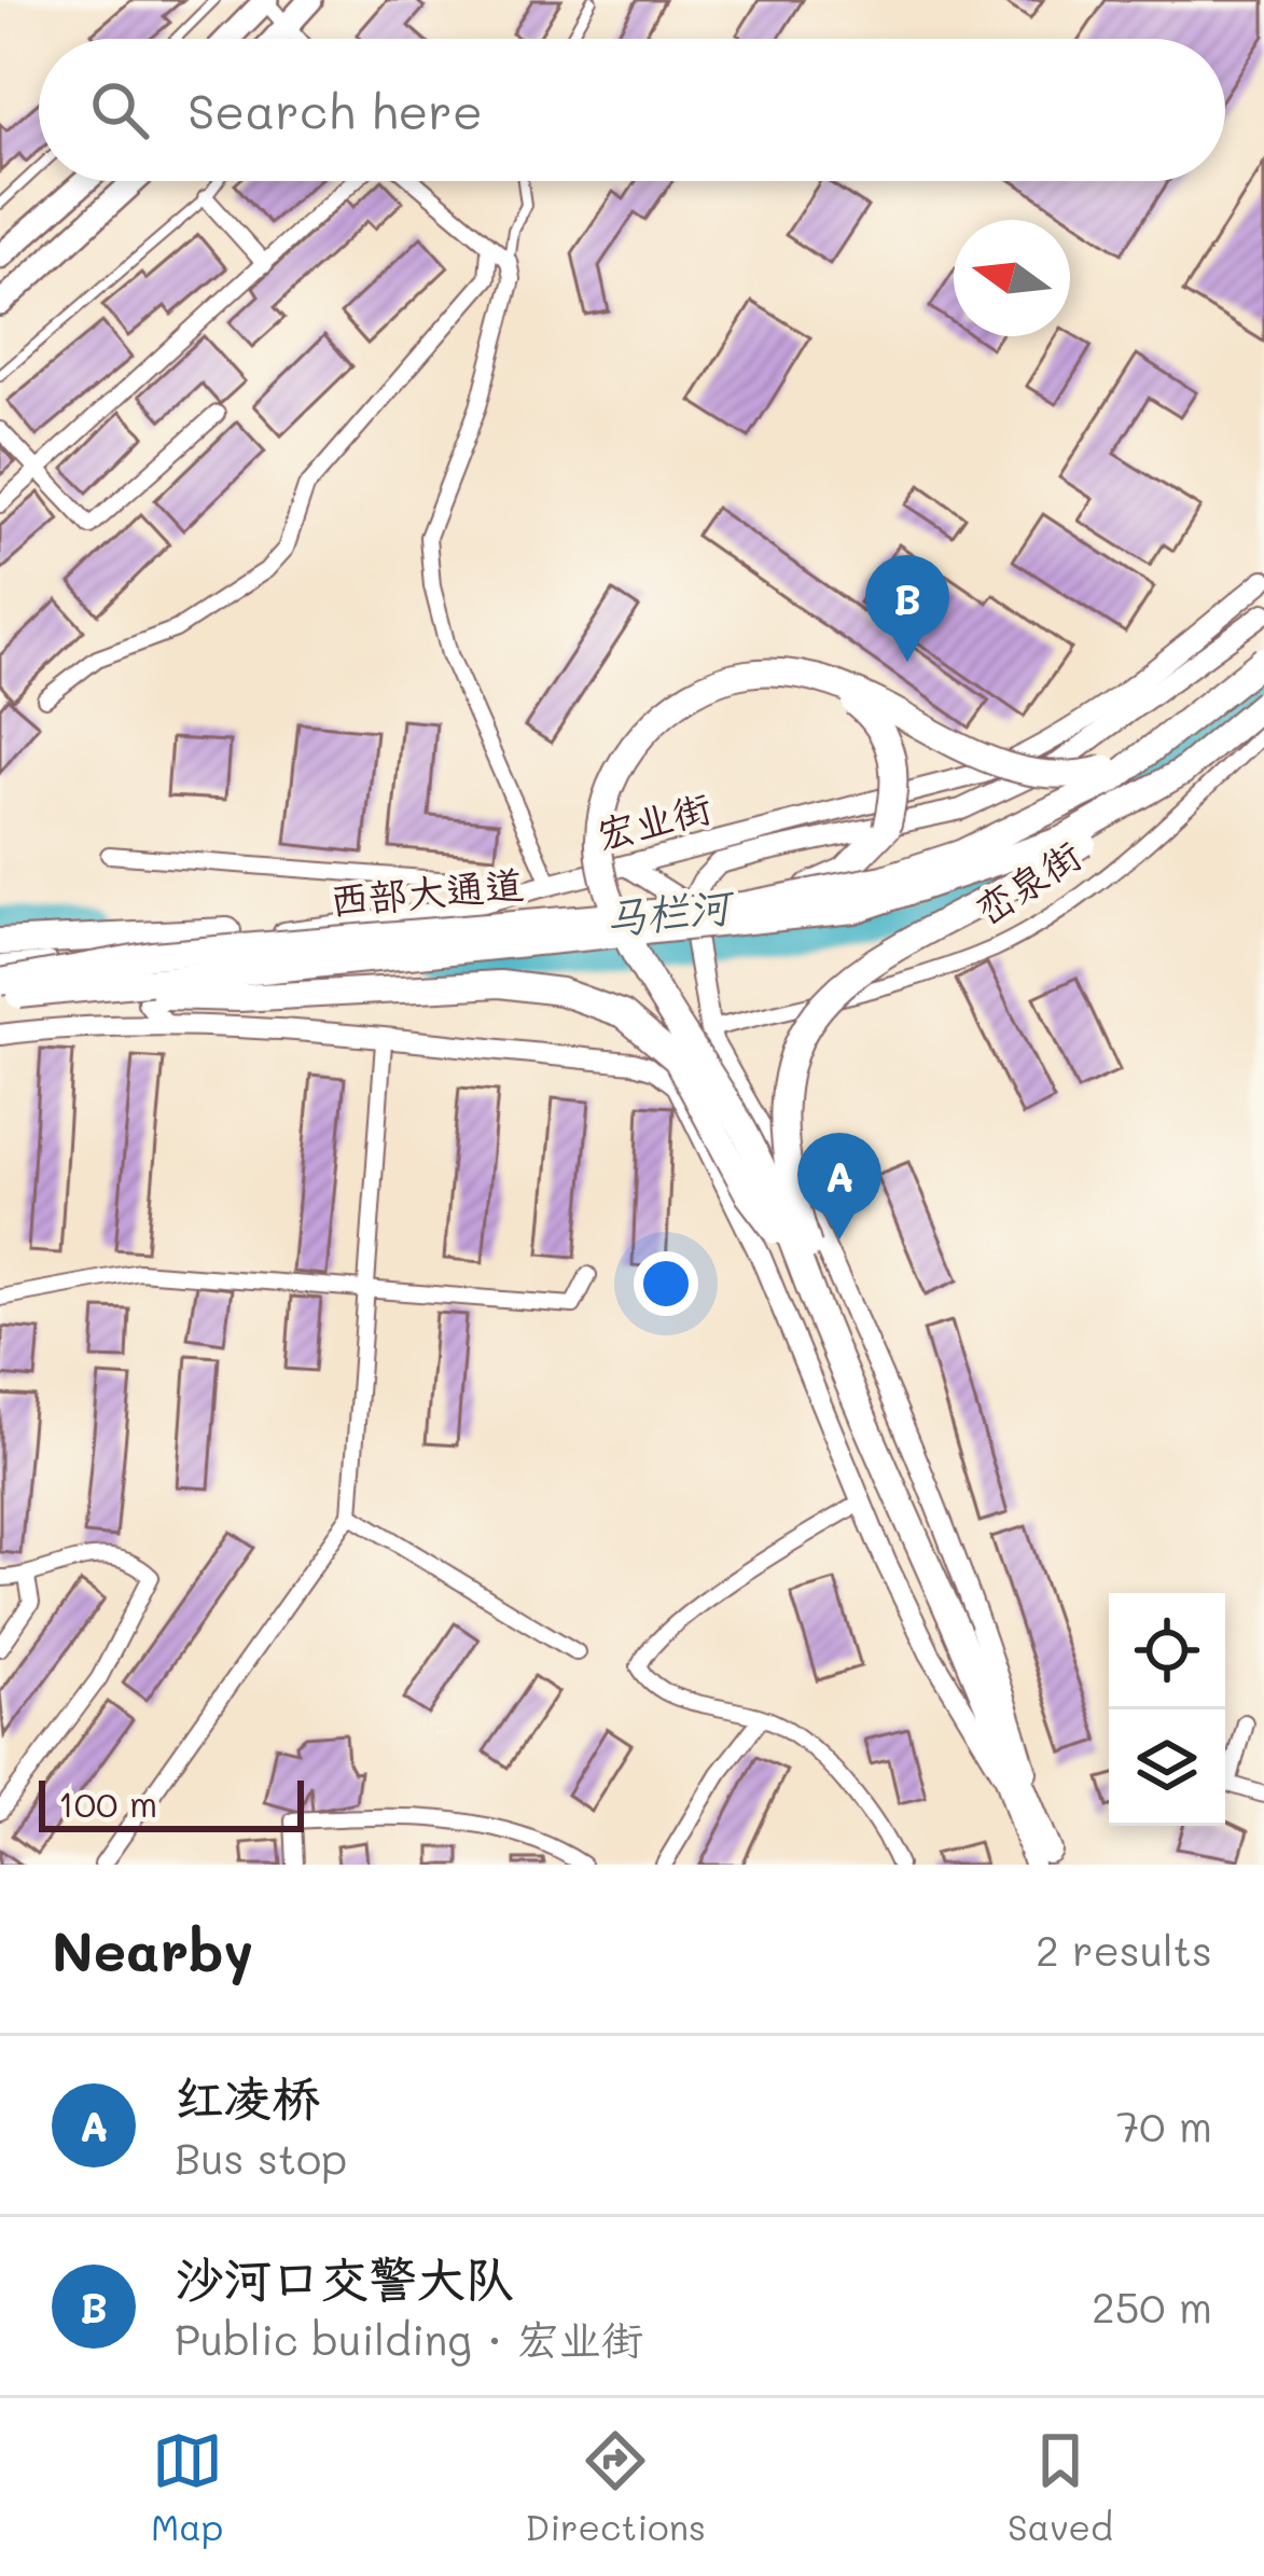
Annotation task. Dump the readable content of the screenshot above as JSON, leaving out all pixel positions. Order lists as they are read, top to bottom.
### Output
{
  "streets": {
    "highway": ["西部大通道"],
    "main road": ["宏业街"],
    "street": ["峦泉街"]
  },
  "water": ["马栏河"],
  "scale_bar": "100 m",
  "north": "left",
  "page": {
    "search": "Search here",
    "pins": ["B", "A"],
    "scale": "100 m",
    "heading": ["Nearby", "2 results"],
    "list": [
      {
        "mark": "A",
        "name": "红凌桥",
        "note": "Bus stop",
        "value": "70 m"
      },
      {
        "mark": "B",
        "name": "沙河口交警大队",
        "note": "Public building · 宏业街",
        "value": "250 m"
      }
    ],
    "nav": ["Map", "Directions", "Saved"]
  }
}
